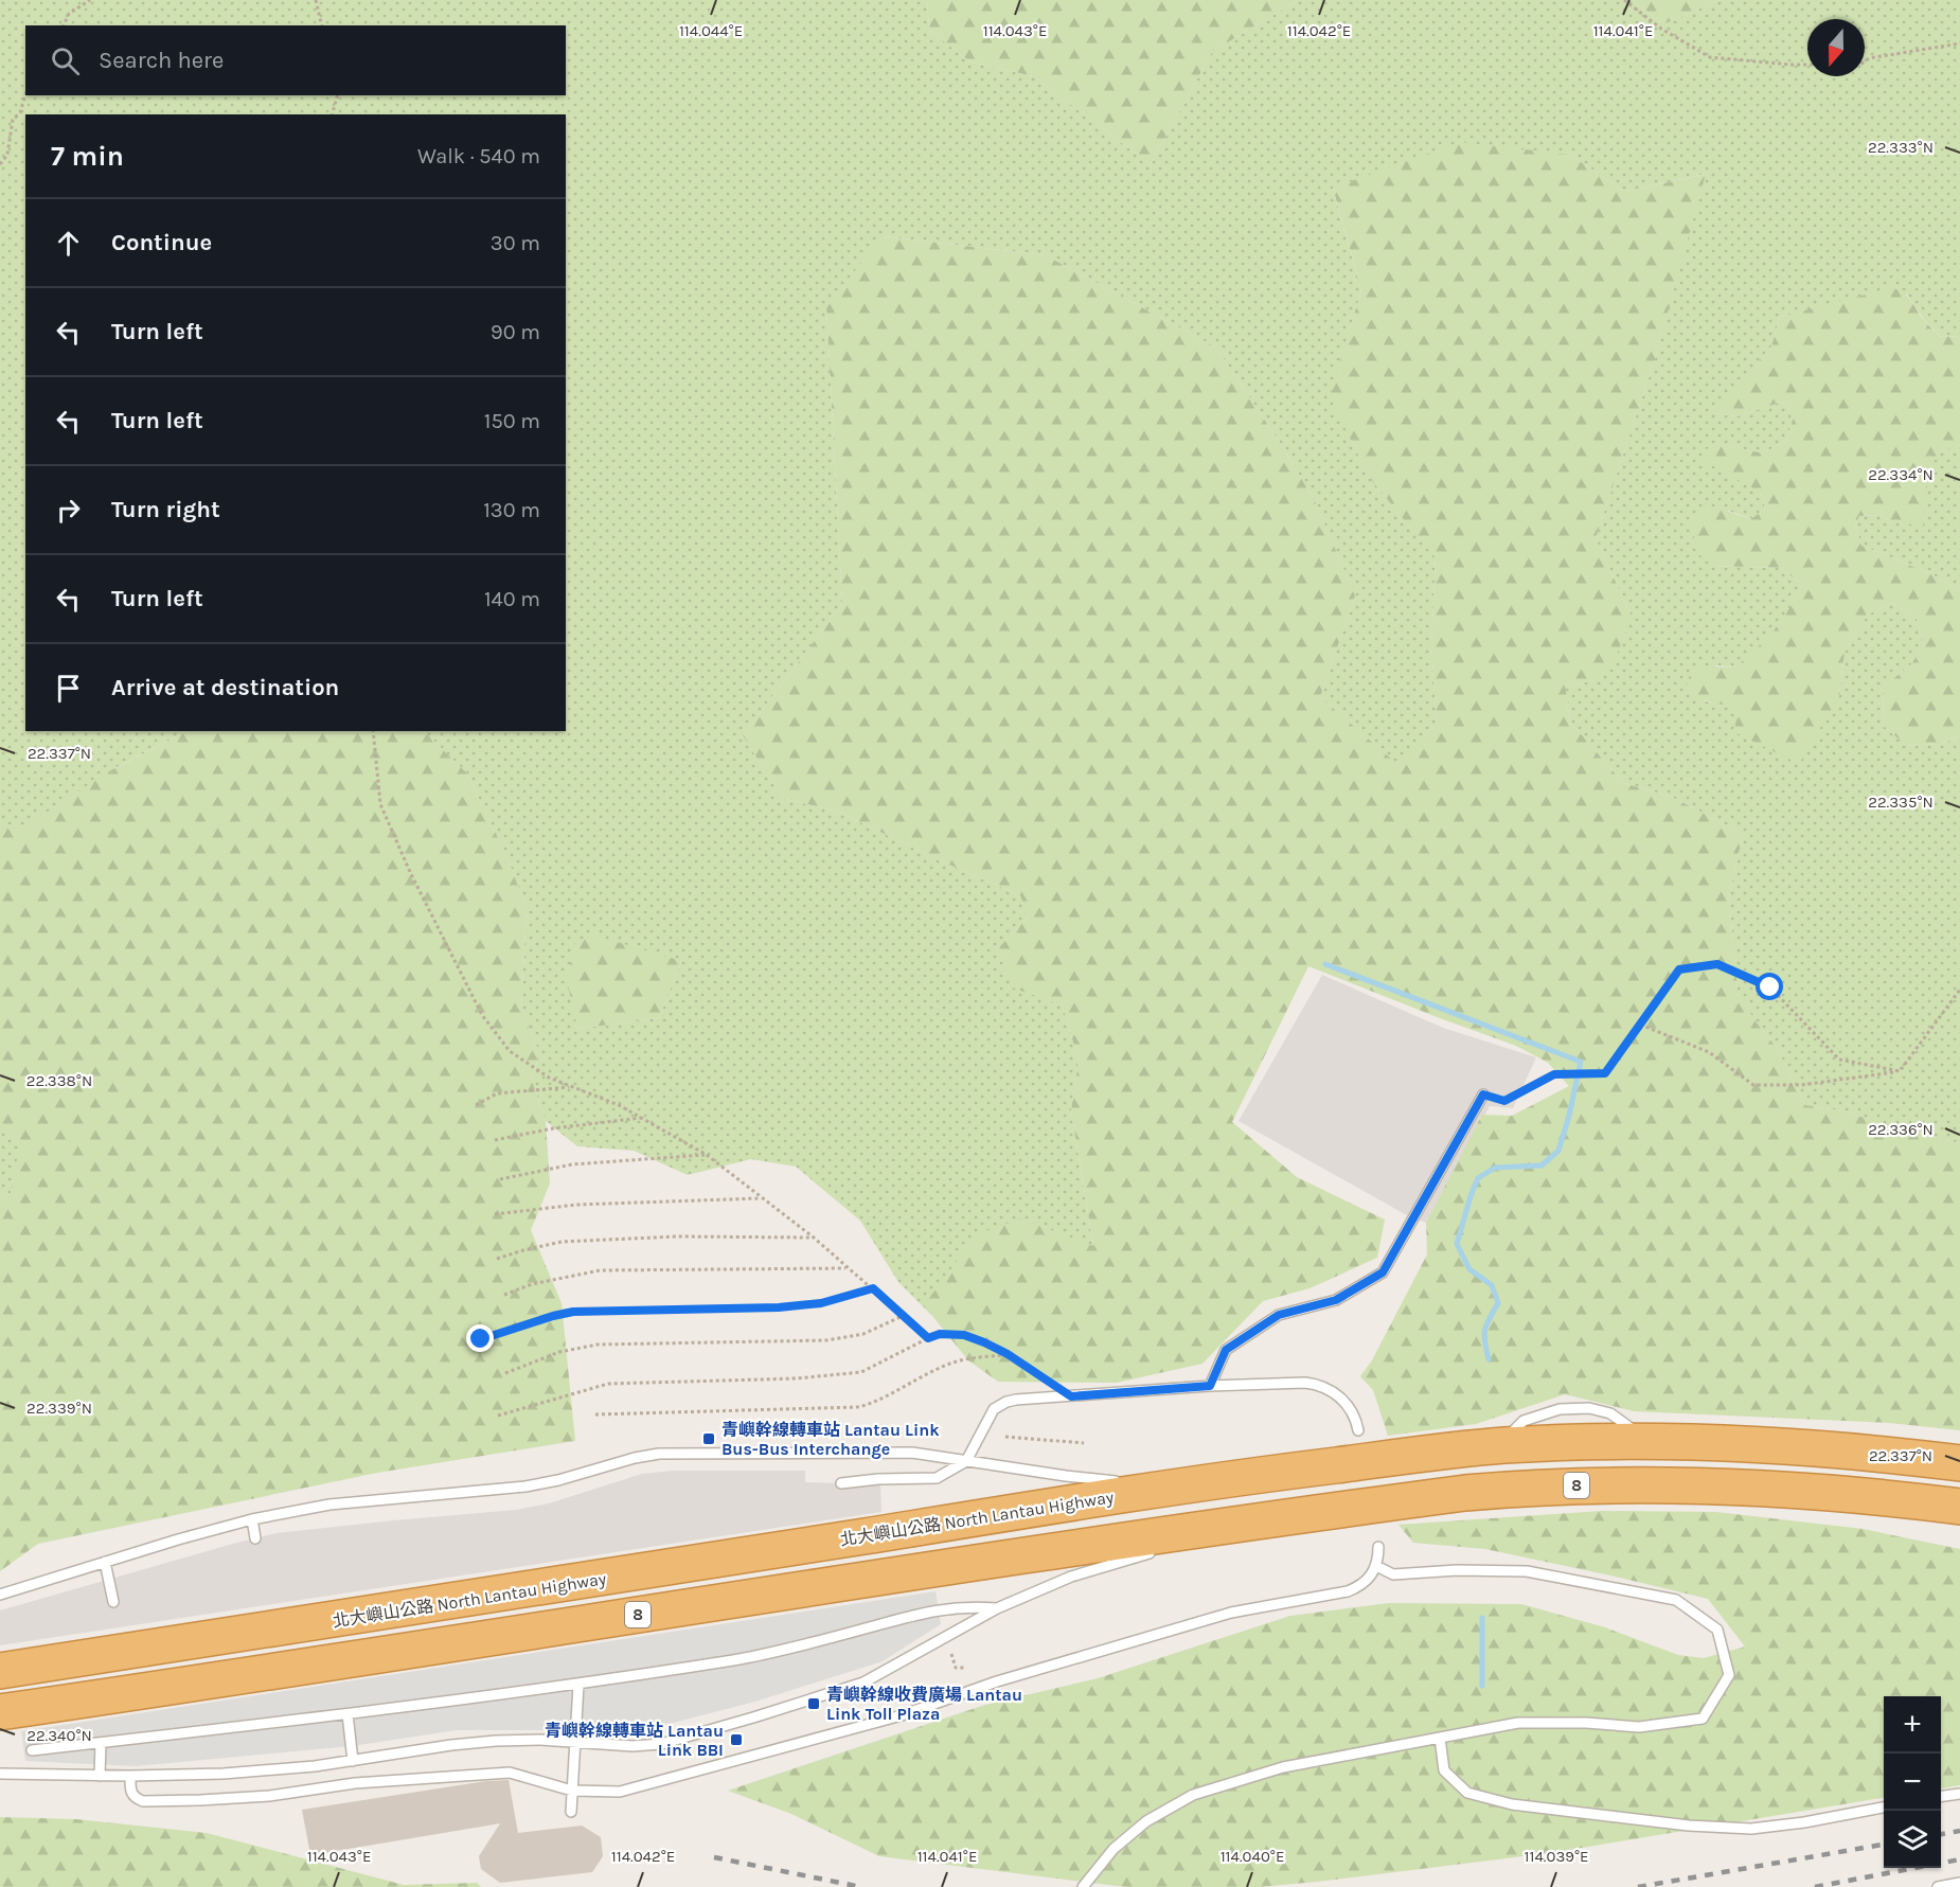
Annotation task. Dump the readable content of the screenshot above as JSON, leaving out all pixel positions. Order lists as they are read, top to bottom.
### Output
{
  "streets": {
    "highway": ["8", "北大嶼山公路 North Lantau Highway"]
  },
  "places": {
    "transit": ["青嶼幹線轉車站 Lantau Link Bus-Bus Interchange", "青嶼幹線收費廣場 Lantau Link Toll Plaza", "青嶼幹線轉車站 Lantau Link BBI"]
  },
  "north": "bottom",
  "page": {
    "search": "Search here",
    "heading": ["7 min", "Walk · 540 m"],
    "list": [
      ["Continue", "30 m"],
      ["Turn left", "90 m"],
      ["Turn left", "150 m"],
      ["Turn right", "130 m"],
      ["Turn left", "140 m"],
      "Arrive at destination"
    ],
    "map_buttons": ["+", "−"]
  },
  "coordinates": [
    "114.044°E",
    "114.043°E",
    "114.042°E",
    "114.041°E",
    "22.333°N",
    "22.334°N",
    "22.337°N",
    "22.335°N",
    "22.338°N",
    "22.336°N",
    "22.339°N",
    "22.340°N",
    "114.040°E",
    "114.039°E"
  ]
}
